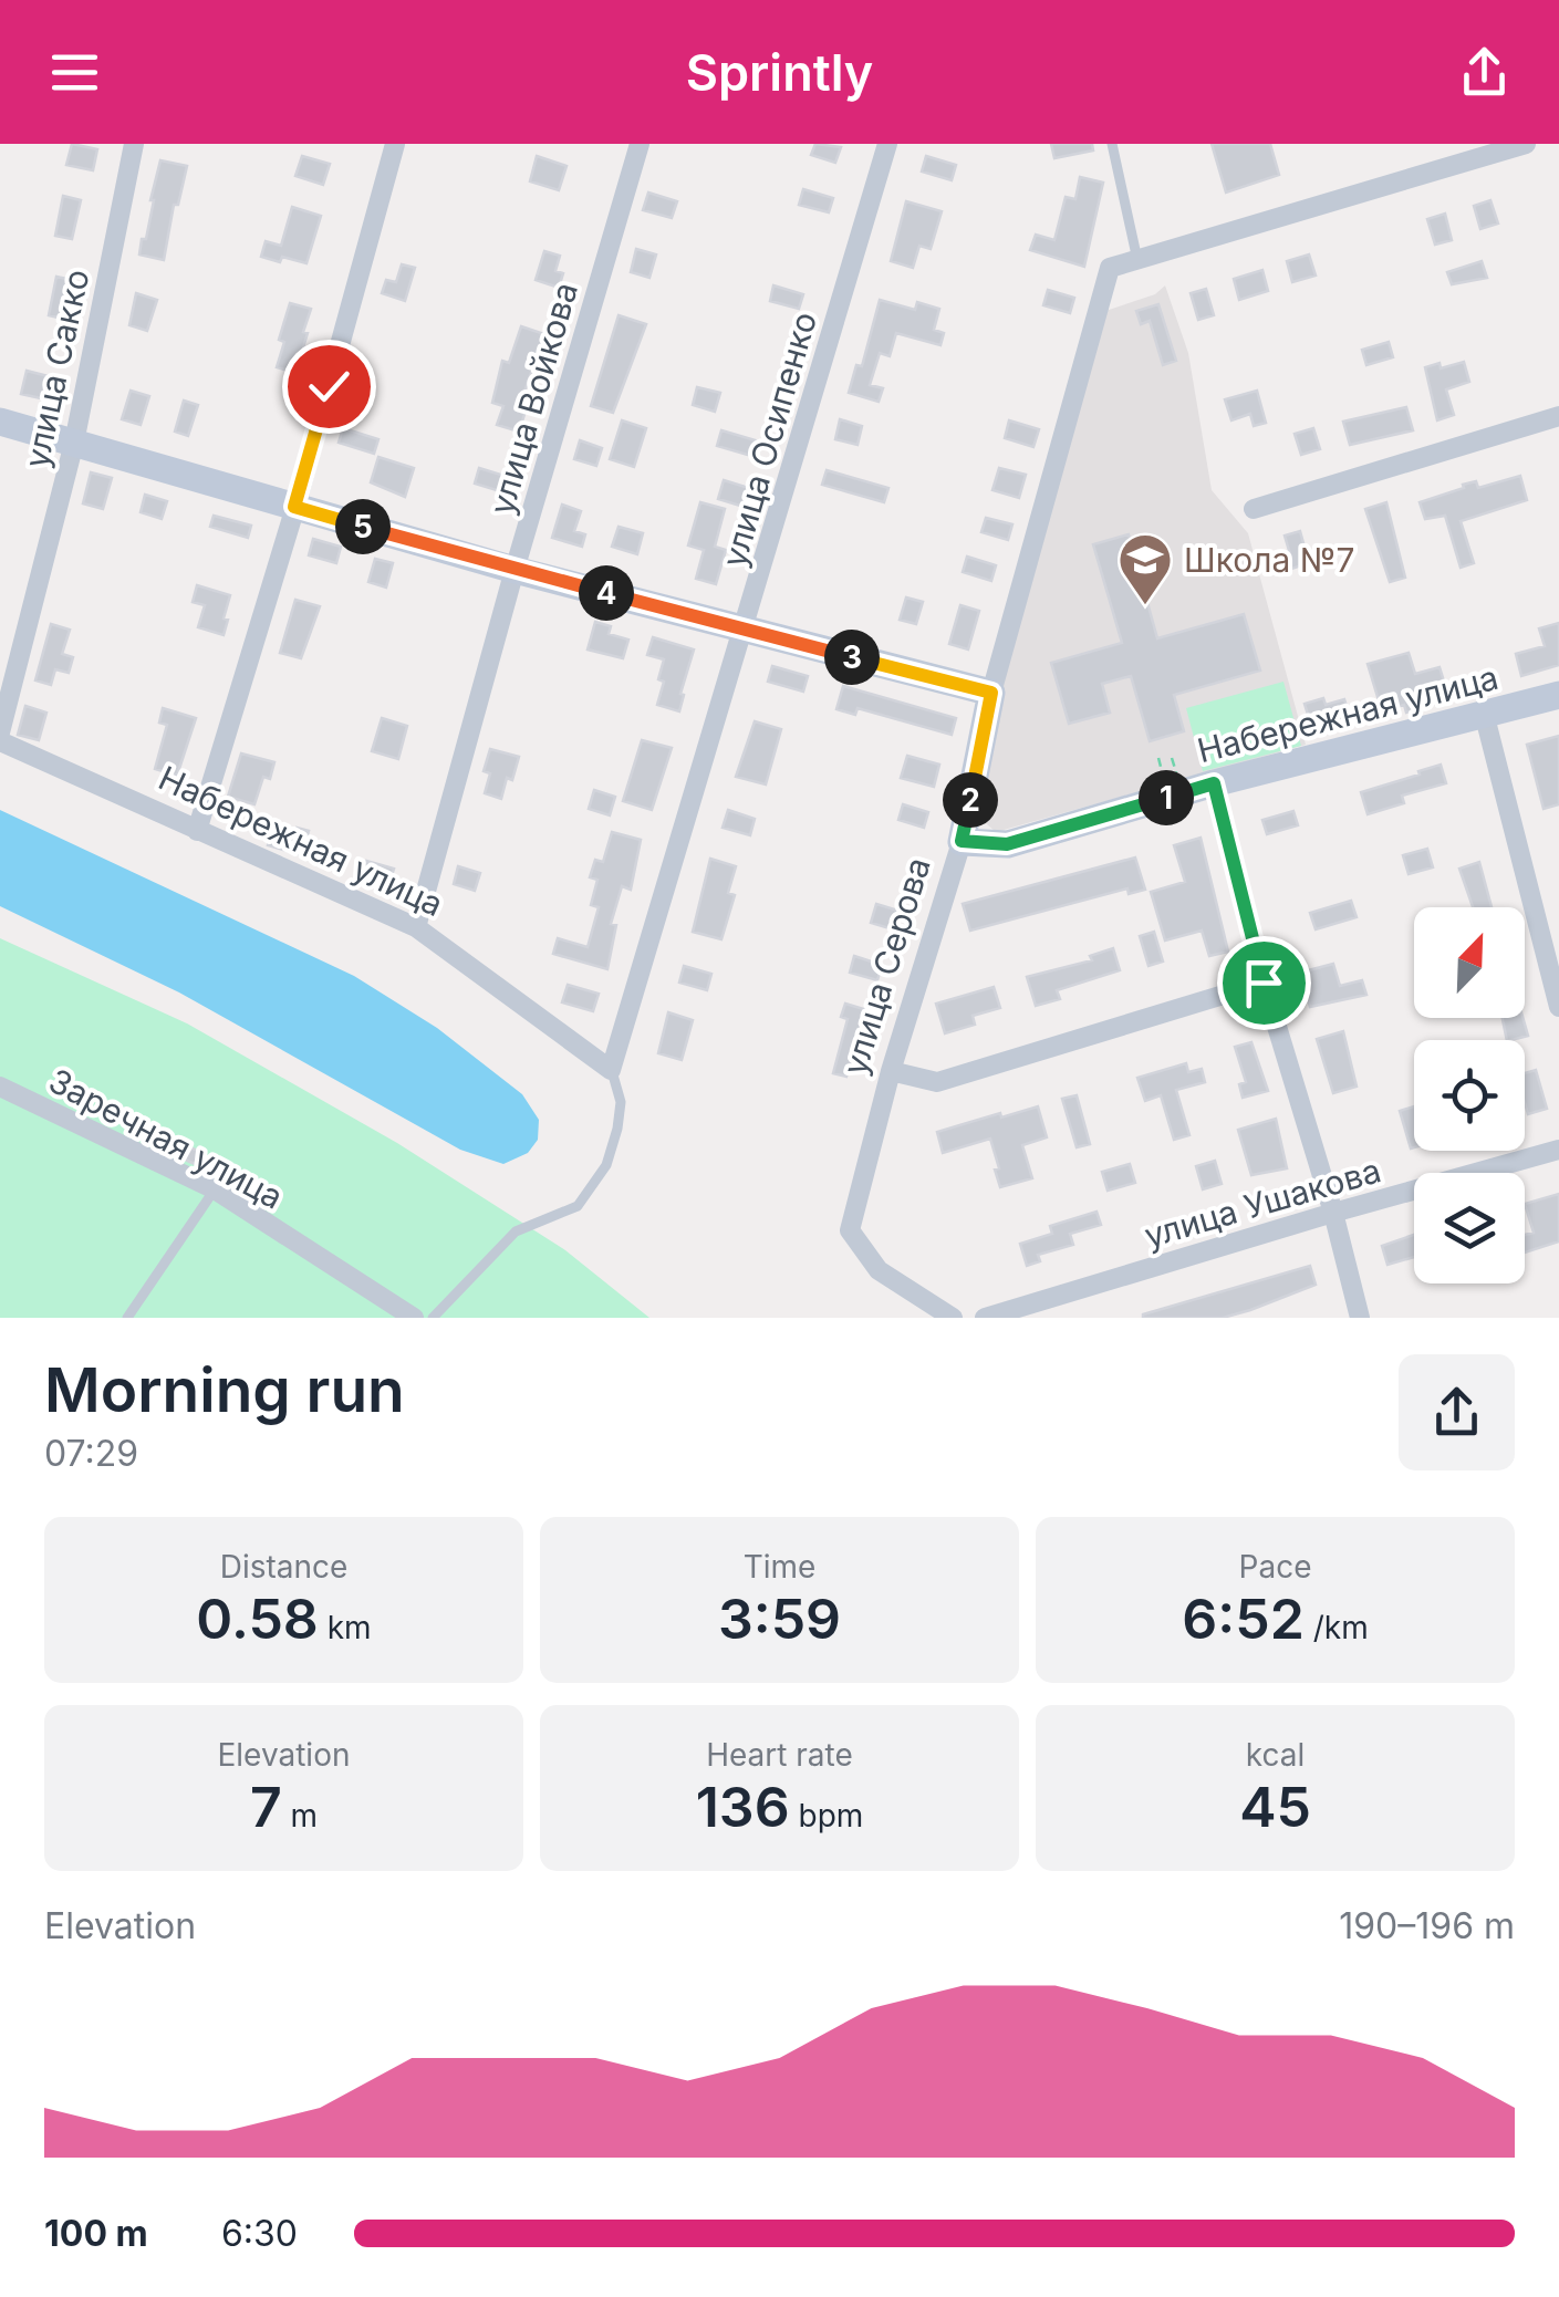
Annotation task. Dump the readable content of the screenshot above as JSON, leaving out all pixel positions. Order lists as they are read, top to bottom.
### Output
{
  "streets": {
    "street": [
      "улица Сакко",
      "улица Войкова",
      "улица Осипенко",
      "Набережная улица",
      "улица Серова",
      "Заречная улица",
      "улица Ушакова"
    ]
  },
  "crossings": [
    ["улица Войкова", "Набережная улица"],
    ["улица Осипенко", "Набережная улица"],
    ["Набережная улица", "улица Серова"]
  ],
  "places": {
    "school or university": ["Школа №7"]
  },
  "north": "top right",
  "page": {
    "header": "Sprintly",
    "pins": [
      "5",
      "4",
      "3",
      "1",
      "2"
    ],
    "heading": ["Morning run", "07:29"],
    "stats": [
      ["Distance", "0.58 km"],
      ["Time", "3:59"],
      ["Pace", "6:52 /km"],
      ["Elevation", "7 m"],
      ["Heart rate", "136 bpm"],
      ["kcal", "45"]
    ],
    "chart": ["Elevation", "190–196 m"],
    "list": [
      {
        "name": "100 m",
        "note": "6:30"
      }
    ]
  }
}
